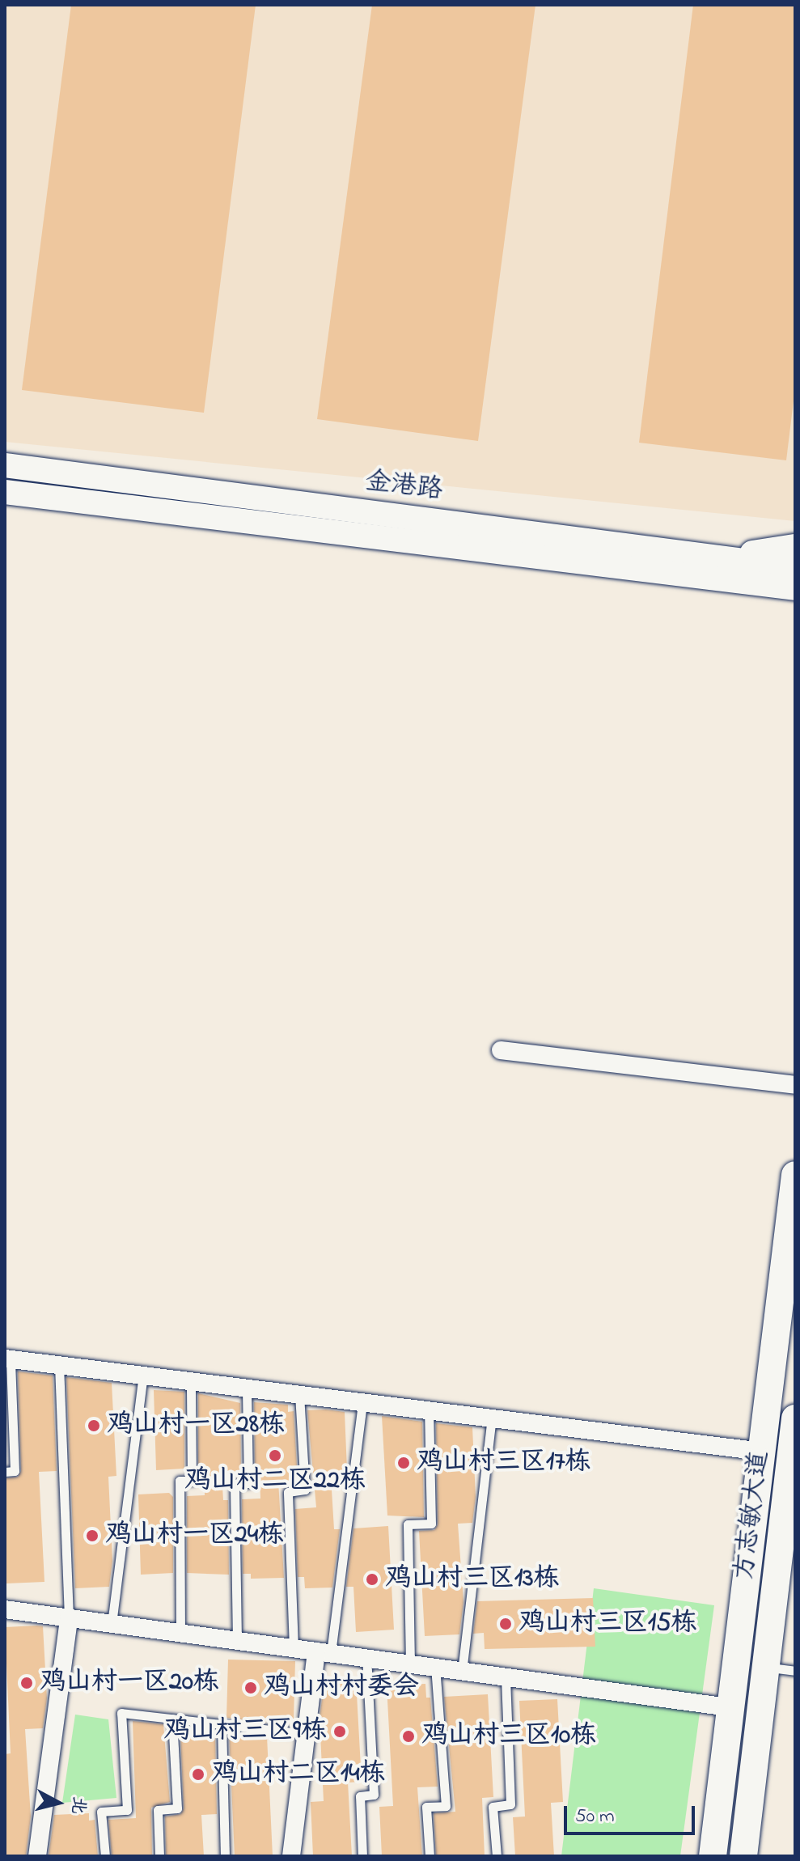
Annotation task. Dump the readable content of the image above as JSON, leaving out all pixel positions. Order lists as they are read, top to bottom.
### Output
{
  "streets": {
    "main road": ["金港路", "方志敏大道"]
  },
  "places": [
    "鸡山村一区28栋",
    "鸡山村二区22栋",
    "鸡山村三区17栋",
    "鸡山村一区24栋",
    "鸡山村三区13栋",
    "鸡山村三区15栋",
    "鸡山村一区20栋",
    "鸡山村村委会",
    "鸡山村三区9栋",
    "鸡山村三区10栋",
    "鸡山村二区14栋"
  ],
  "scale_bar": "50 m",
  "north": "right"
}
